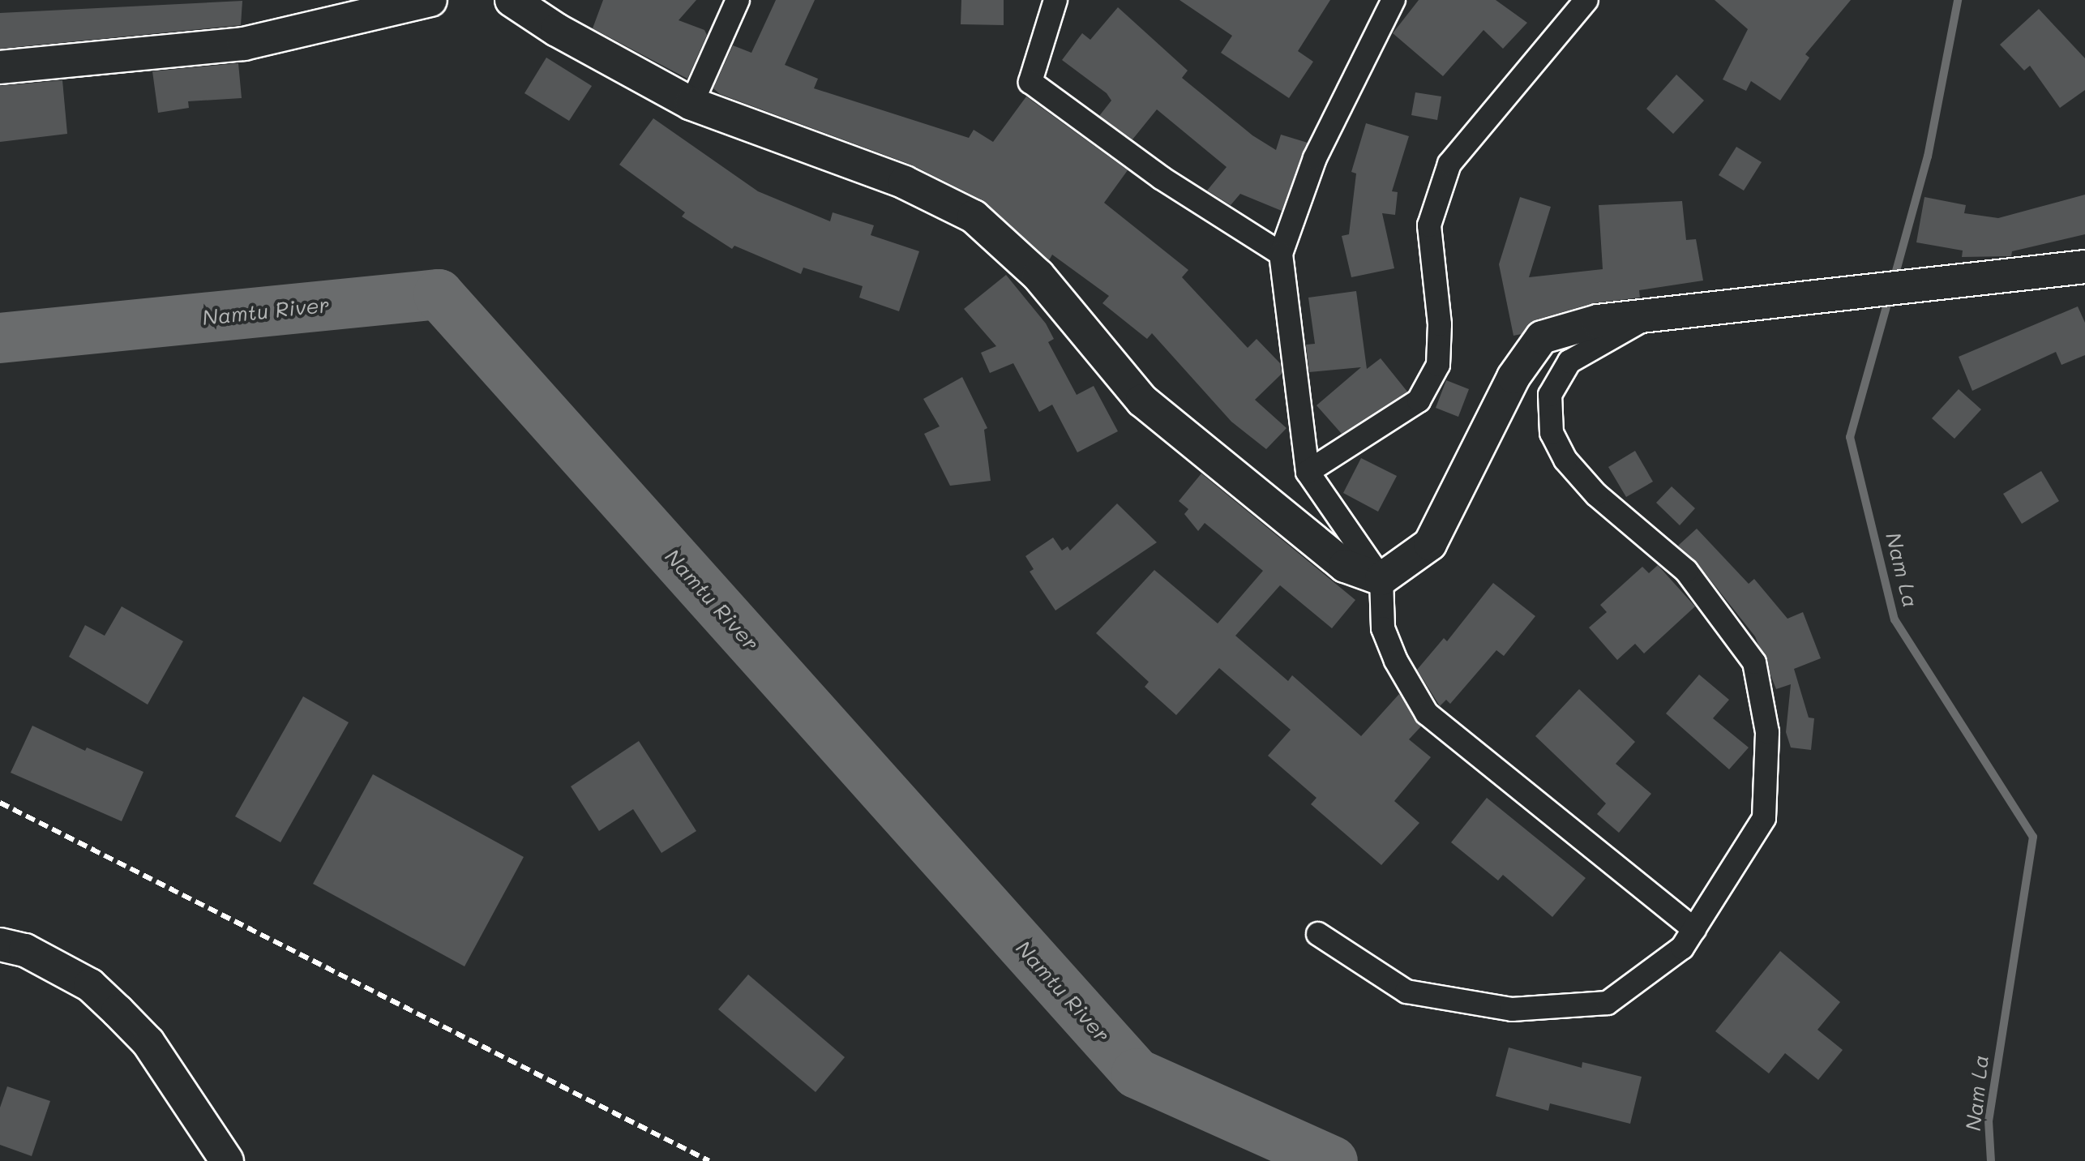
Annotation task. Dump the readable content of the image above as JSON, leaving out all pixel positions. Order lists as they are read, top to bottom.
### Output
{
  "water": ["Namtu River", "Nam La"]
}
